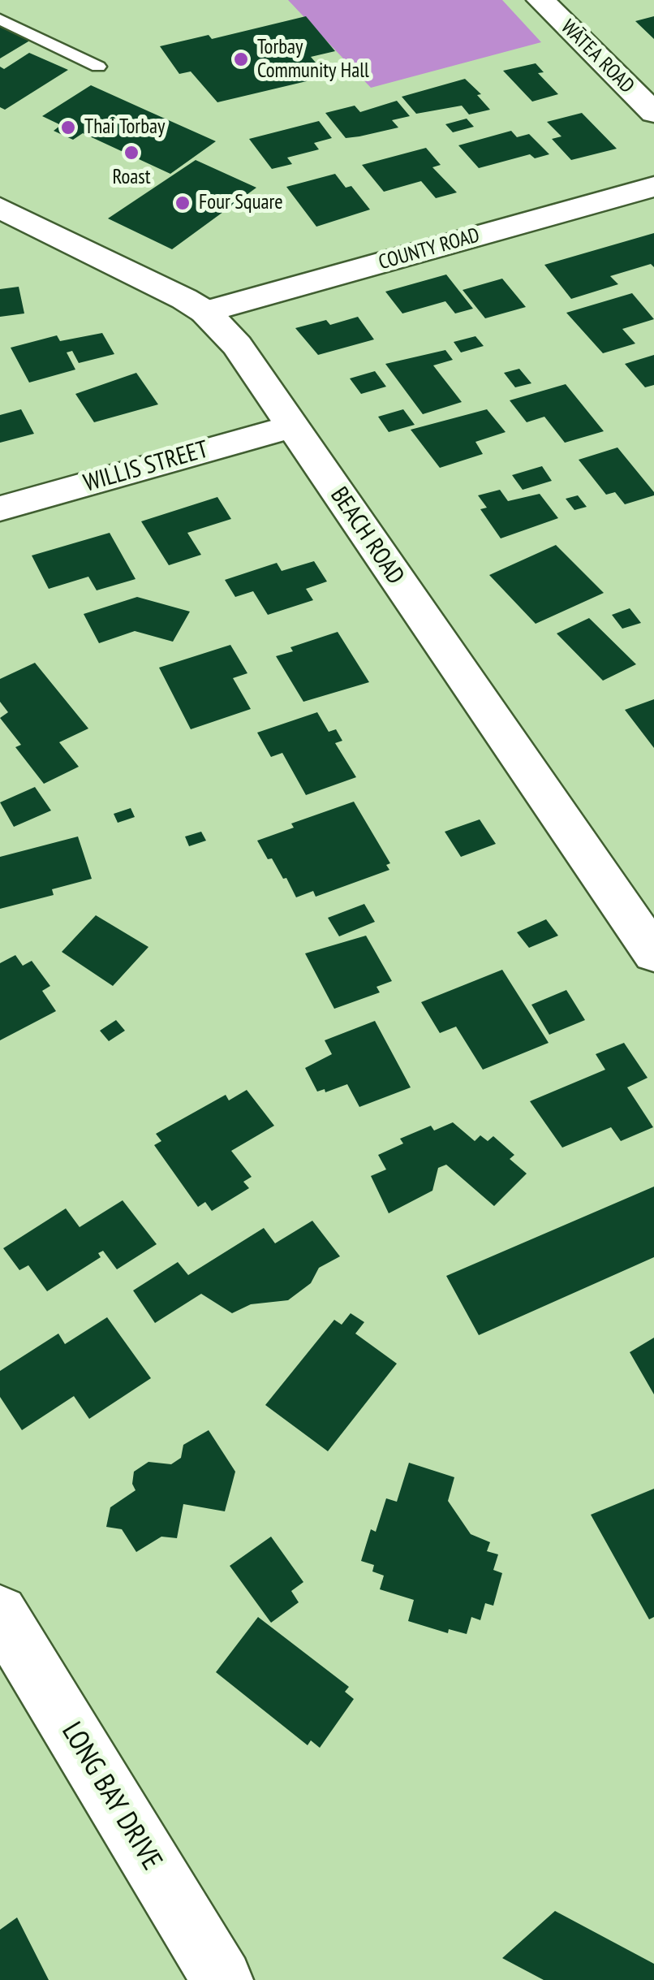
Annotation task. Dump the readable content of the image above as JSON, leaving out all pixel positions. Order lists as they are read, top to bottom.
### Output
{
  "streets": {
    "street": [
      "WĀTEA ROAD",
      "COUNTY ROAD",
      "WILLIS STREET",
      "BEACH ROAD",
      "LONG BAY DRIVE"
    ]
  },
  "crossings": [
    ["COUNTY ROAD", "BEACH ROAD"],
    ["WILLIS STREET", "BEACH ROAD"]
  ],
  "places": [
    "Torbay Community Hall",
    "Thai Torbay",
    "Roast",
    "Four Square"
  ]
}
